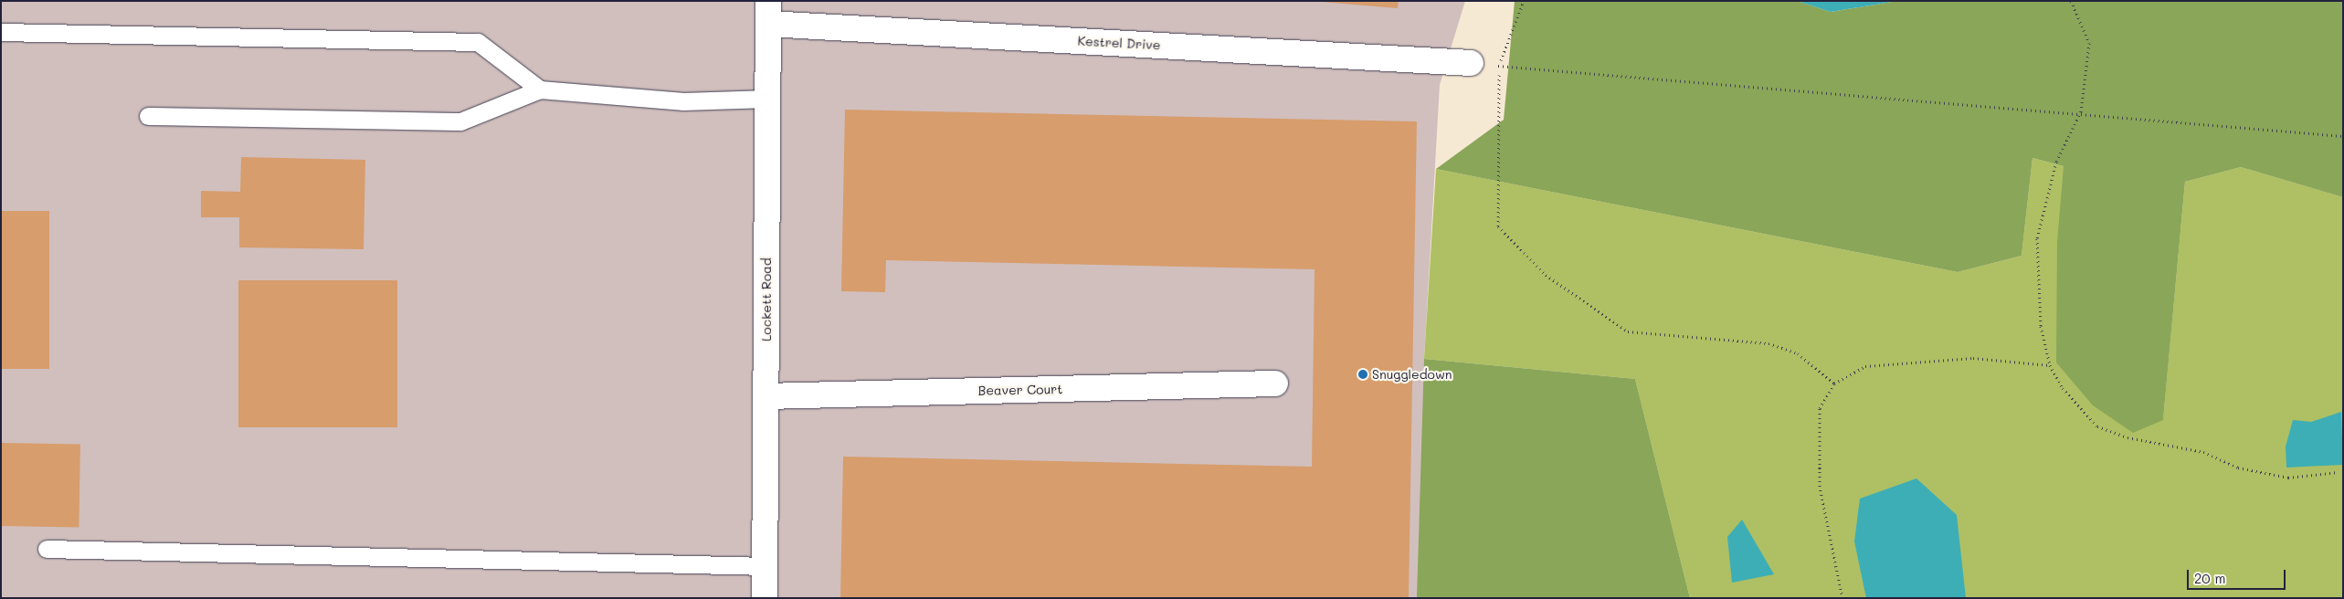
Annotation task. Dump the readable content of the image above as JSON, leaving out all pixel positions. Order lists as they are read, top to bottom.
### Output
{
  "streets": {
    "street": ["Kestrel Drive", "Lockett Road", "Beaver Court"]
  },
  "crossings": [
    ["Kestrel Drive", "Lockett Road"],
    ["Lockett Road", "Beaver Court"]
  ],
  "places": ["Snuggledown"],
  "scale_bar": "20 m"
}
